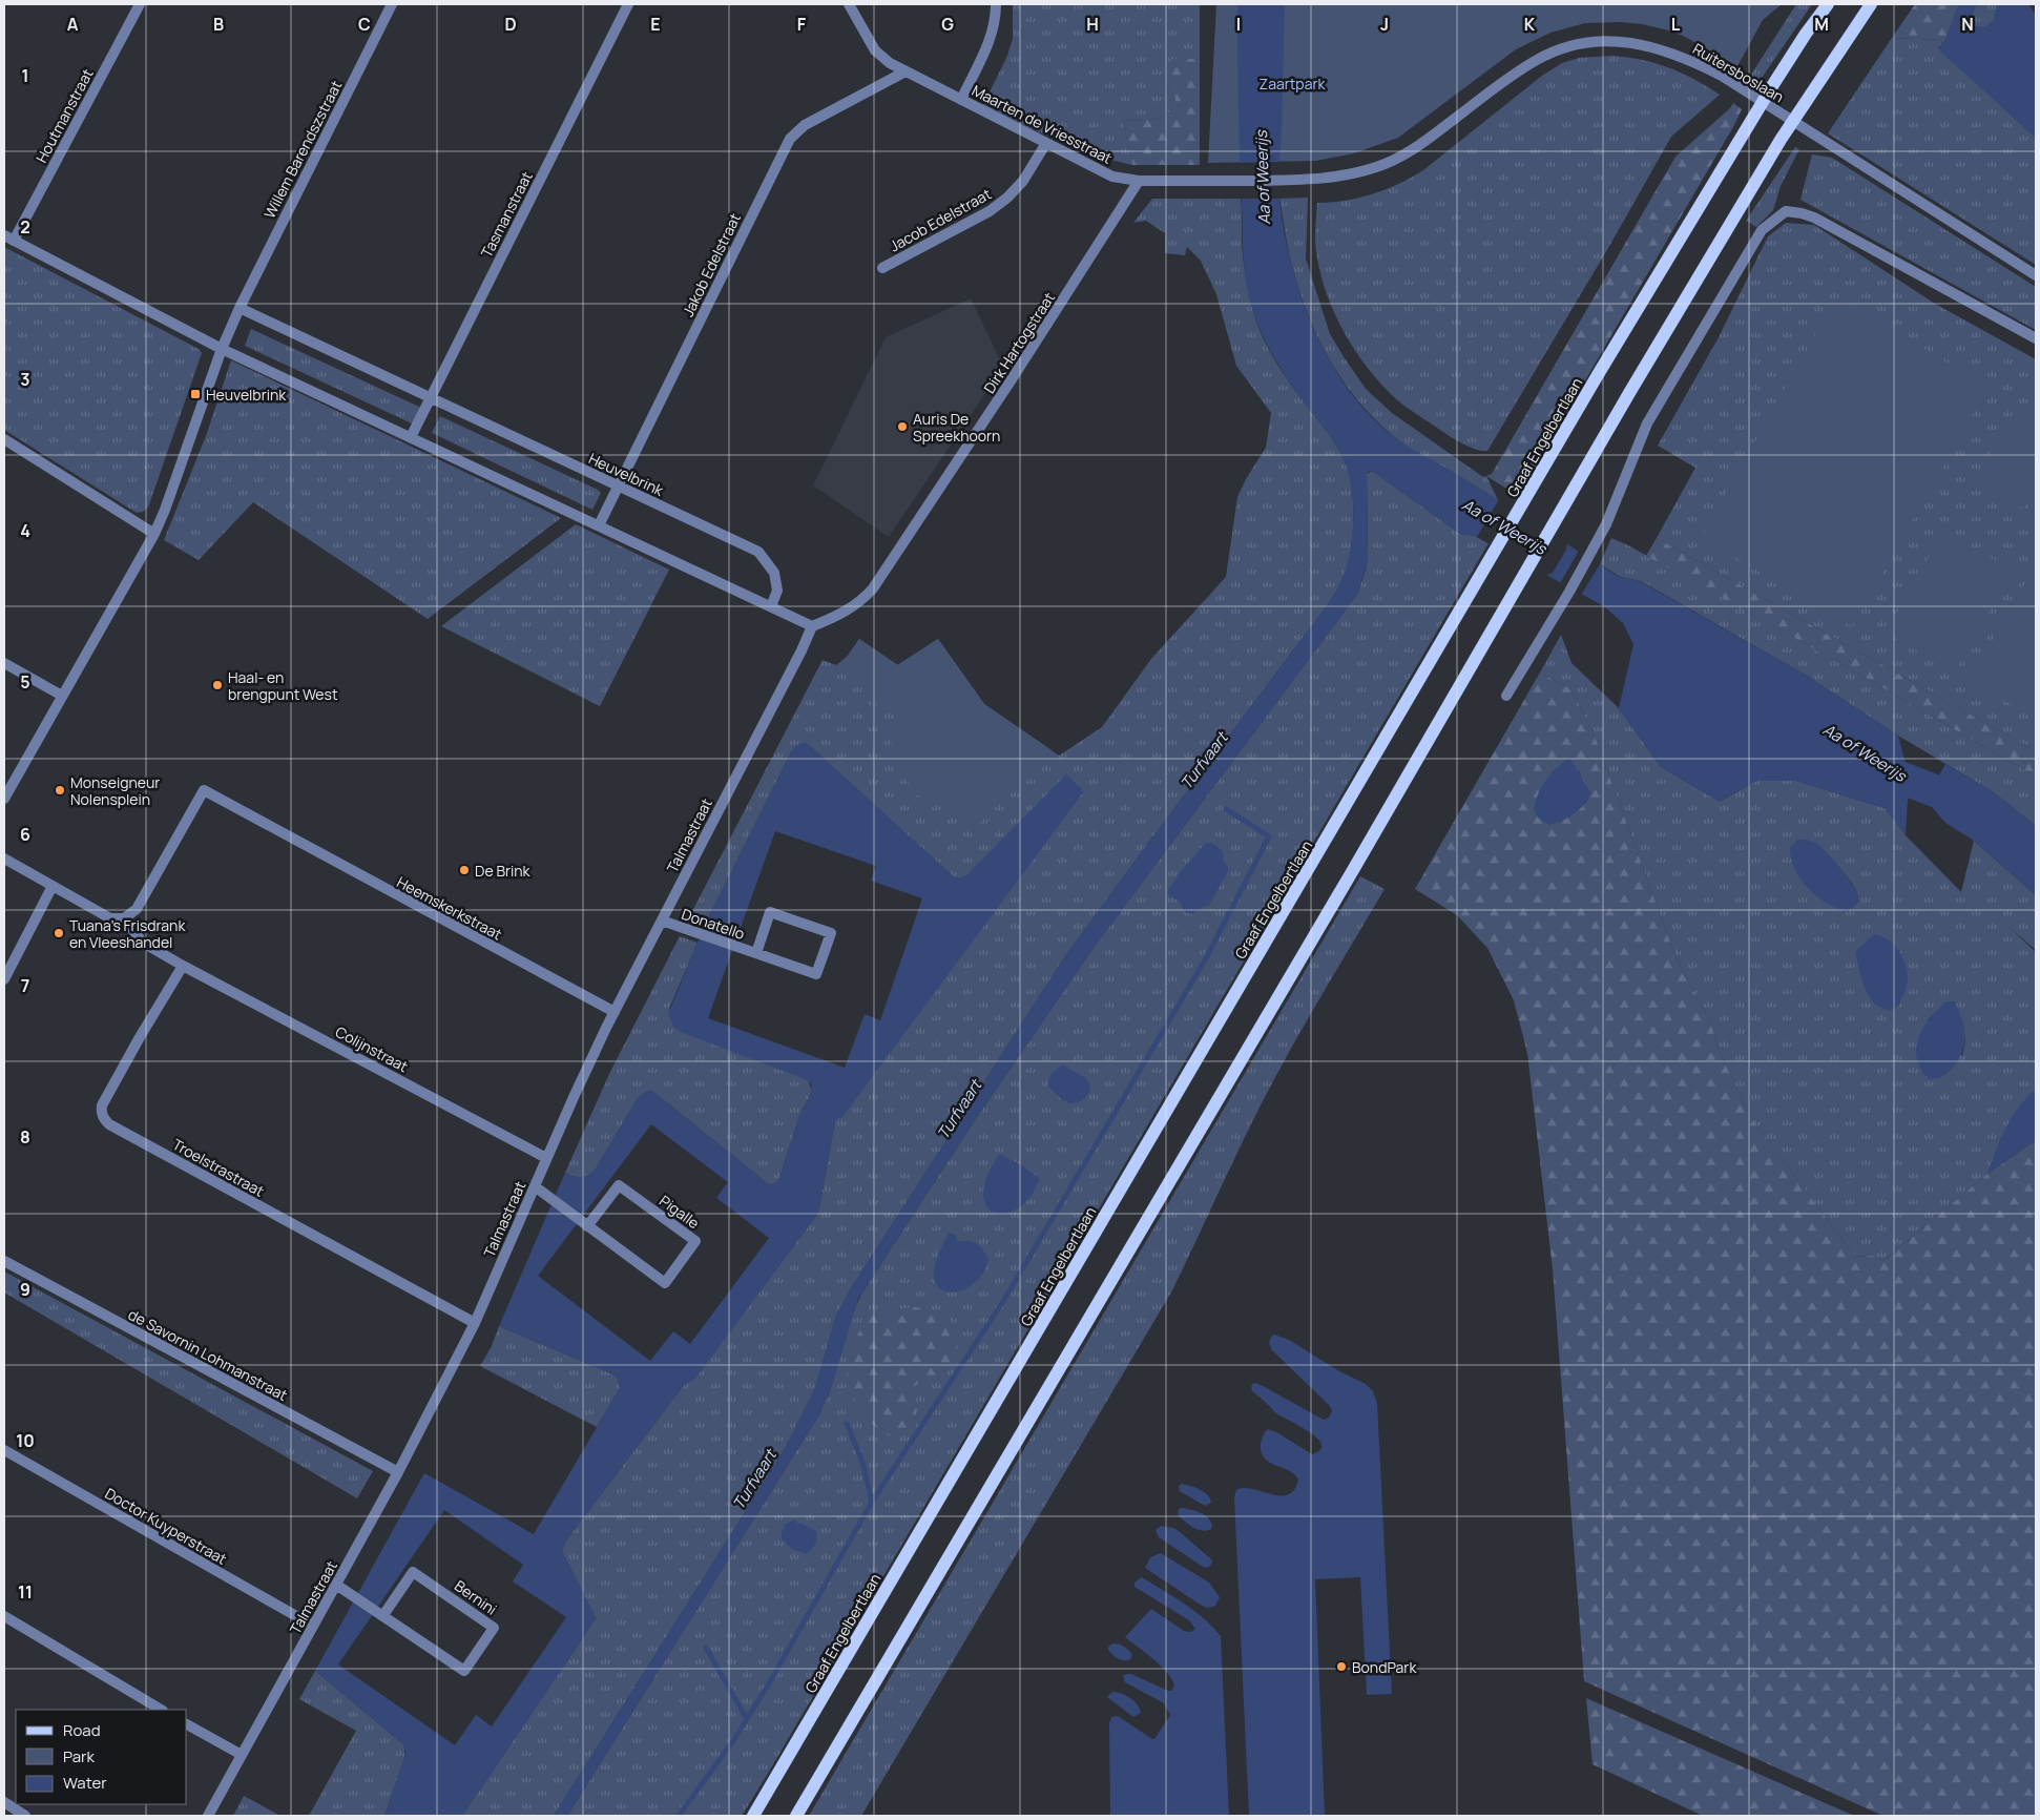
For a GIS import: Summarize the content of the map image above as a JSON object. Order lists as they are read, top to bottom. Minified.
{"streets":{"main road":["Graaf Engelbertlaan"],"street":["Ruitersboslaan","Houtmanstraat","Maarten de Vriesstraat","Willem Barendszstraat","Tasmanstraat","Jacob Edelstraat","Jakob Edelstraat","Dirk Hartogstraat","Heuvelbrink","Talmastraat","Heemskerkstraat","Donatello","Colijnstraat","Troelstrastraat","Pigalle","de Savornin Lohmanstraat","Doctor Kuyperstraat","Bernini"]},"crossings":[["Ruitersboslaan","Maarten de Vriesstraat"],["Maarten de Vriesstraat","Jacob Edelstraat"],["Maarten de Vriesstraat","Jakob Edelstraat"],["Maarten de Vriesstraat","Dirk Hartogstraat"],["Willem Barendszstraat","Heuvelbrink"],["Tasmanstraat","Heuvelbrink"],["Jakob Edelstraat","Heuvelbrink"],["Dirk Hartogstraat","Talmastraat"],["Talmastraat","Heemskerkstraat"],["Talmastraat","Donatello"],["Talmastraat","Colijnstraat"],["Talmastraat","Troelstrastraat"],["Talmastraat","Pigalle"],["Talmastraat","de Savornin Lohmanstraat"],["Talmastraat","Doctor Kuyperstraat"],["Talmastraat","Bernini"],["Colijnstraat","Troelstrastraat"]],"water":["Aa of Weerijs","Turfvaart"],"parks":["Zaartpark"],"places":{"transit":["Heuvelbrink"],"other":["Auris De Spreekhoorn","Haal- en brengpunt West","Monseigneur Nolensplein","De Brink","Tuana's Frisdrank en Vleeshandel","BondPark"]},"legend":["Road","Park","Water"],"grid":{"columns":["A","B","C","D","E","F","G","H","I","J","K","L","M","N"],"rows":["1","2","3","4","5","6","7","8","9","10","11"]}}
